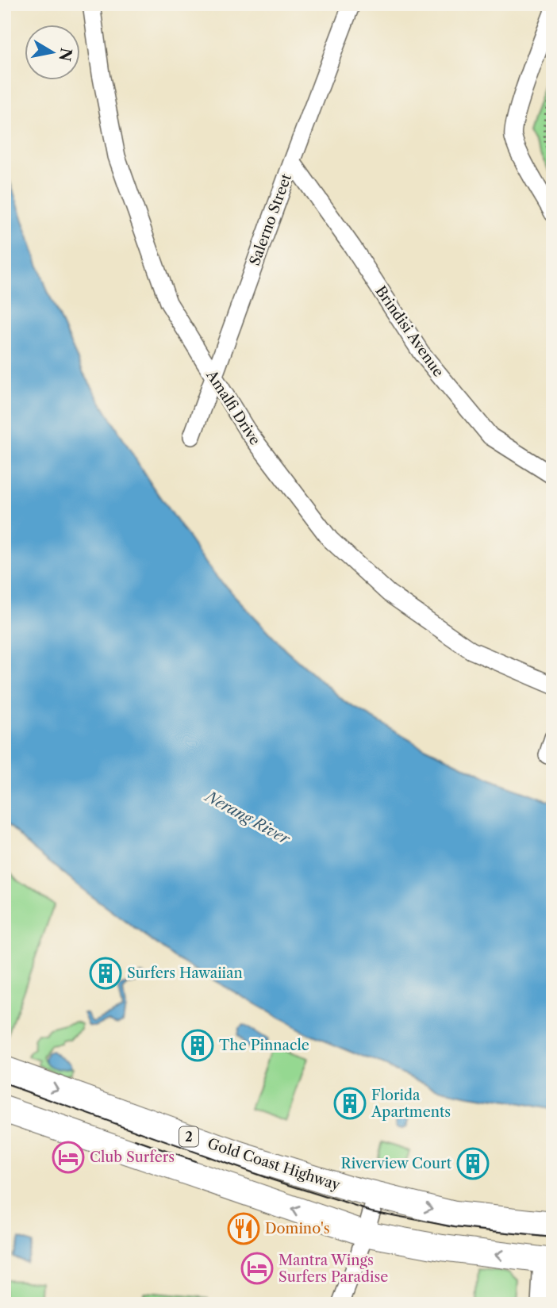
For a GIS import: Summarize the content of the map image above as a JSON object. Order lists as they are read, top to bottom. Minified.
{"streets":{"highway":["2","Gold Coast Highway"],"street":["Salerno Street","Brindisi Avenue","Amalfi Drive"]},"crossings":[["Salerno Street","Brindisi Avenue"],["Salerno Street","Amalfi Drive"]],"water":["Nerang River"],"places":{"building":["Surfers Hawaiian","The Pinnacle","Florida Apartments","Riverview Court"],"hotel":["Club Surfers","Mantra Wings Surfers Paradise"],"restaurant":["Domino's"]},"north":"right"}
